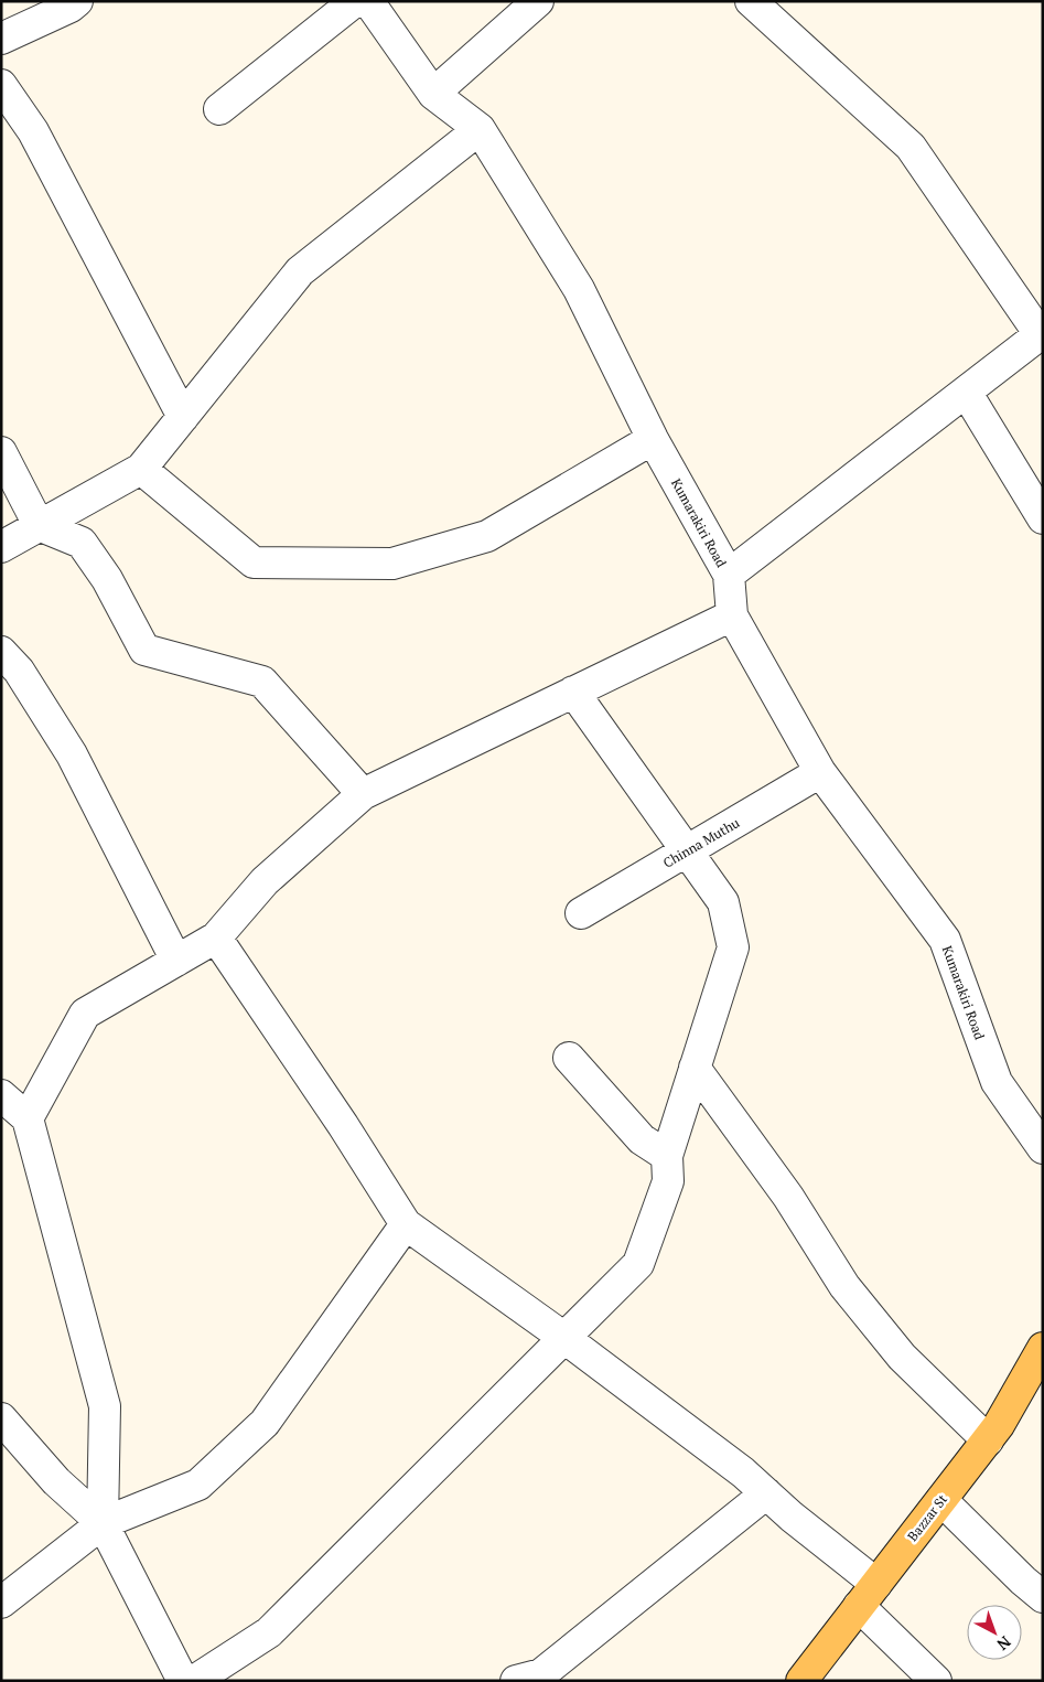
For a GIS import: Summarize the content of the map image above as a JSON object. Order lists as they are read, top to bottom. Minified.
{"streets":{"main road":["Bazzar St"],"street":["Kumarakiri Road","Chinna Muthu"]},"crossings":[["Kumarakiri Road","Chinna Muthu"]],"north":"bottom right"}
